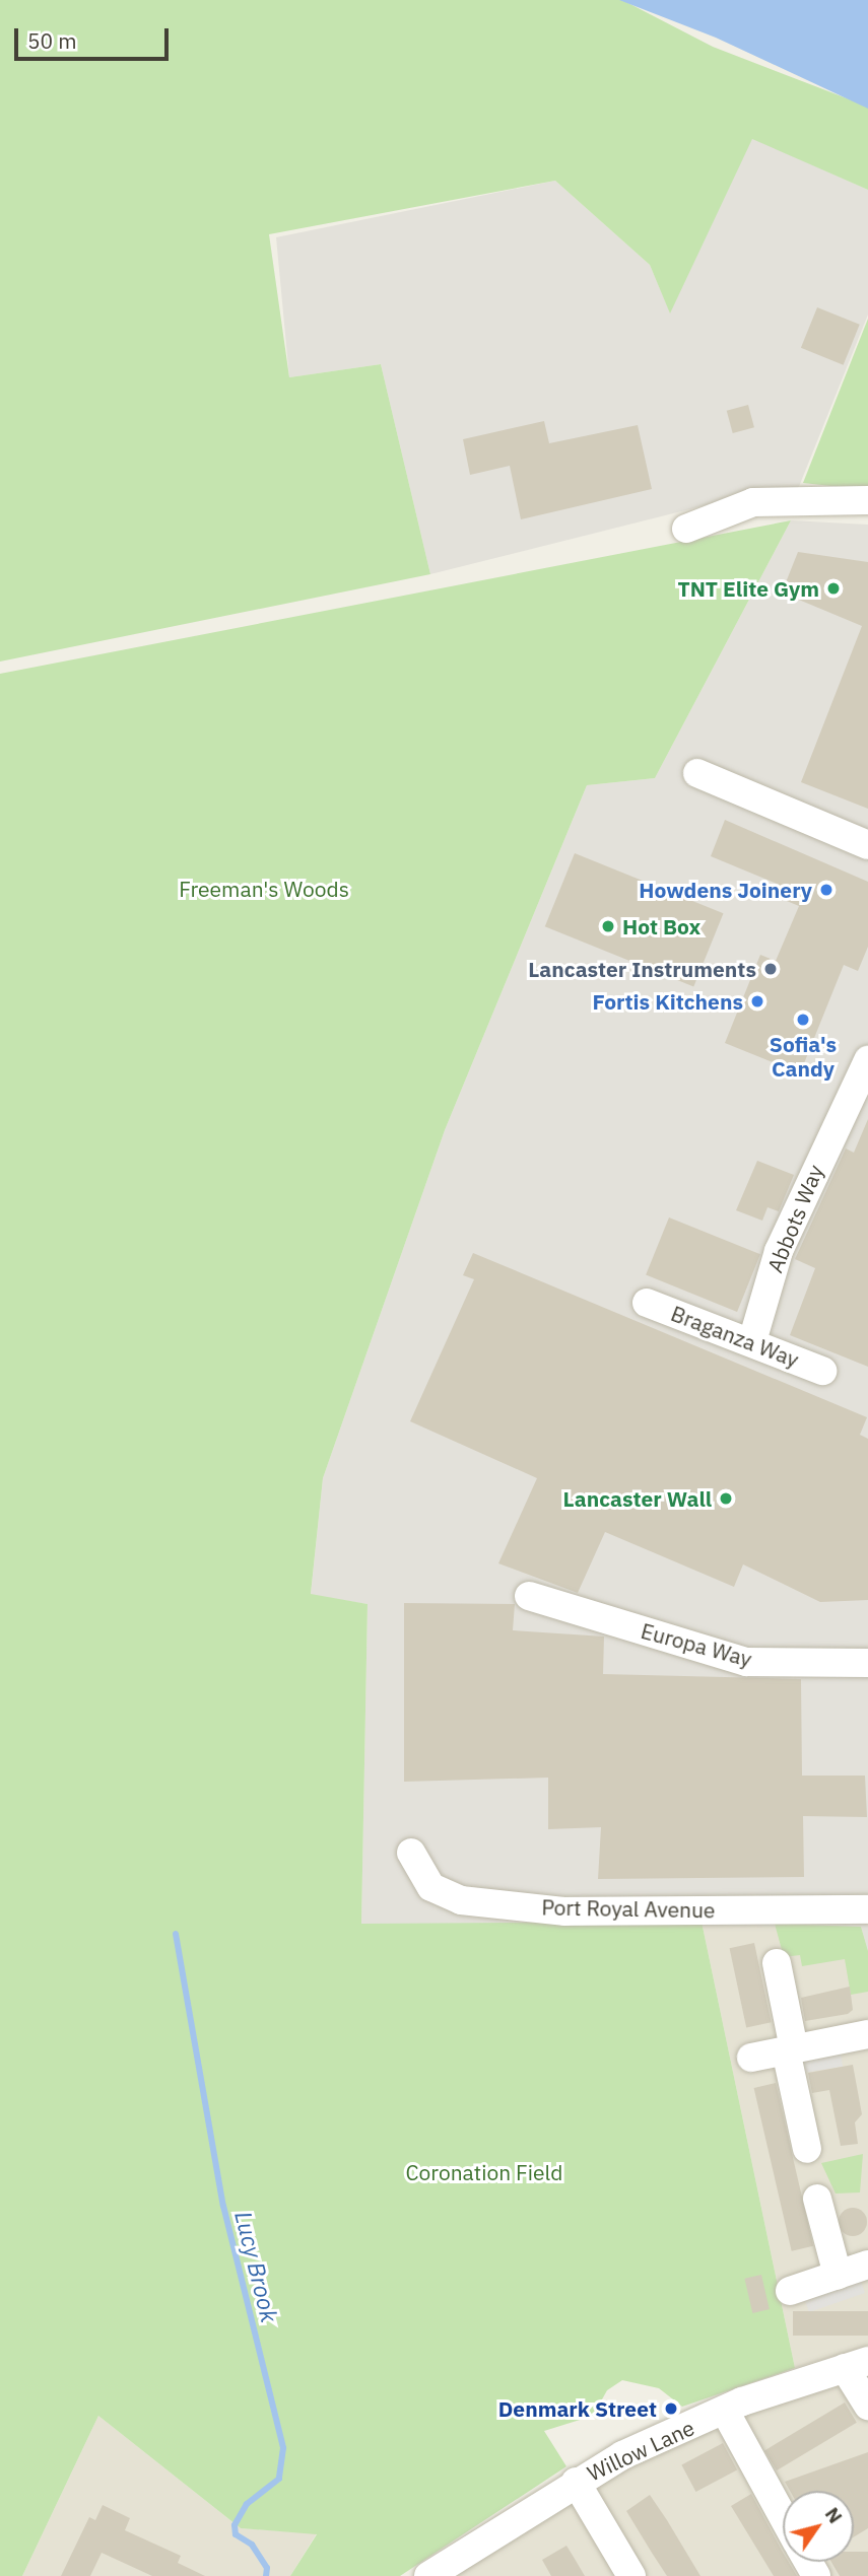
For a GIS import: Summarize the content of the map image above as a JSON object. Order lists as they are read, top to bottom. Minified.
{"streets":{"street":["Abbots Way","Braganza Way","Europa Way","Port Royal Avenue","Willow Lane"]},"crossings":[["Abbots Way","Braganza Way"]],"water":["Lucy Brook"],"parks":["Freeman's Woods","Coronation Field"],"places":["TNT Elite Gym","Howdens Joinery","Hot Box","Lancaster Instruments","Fortis Kitchens","Sofia's Candy","Lancaster Wall","Denmark Street"],"scale_bar":"50 m","north":"top right"}
